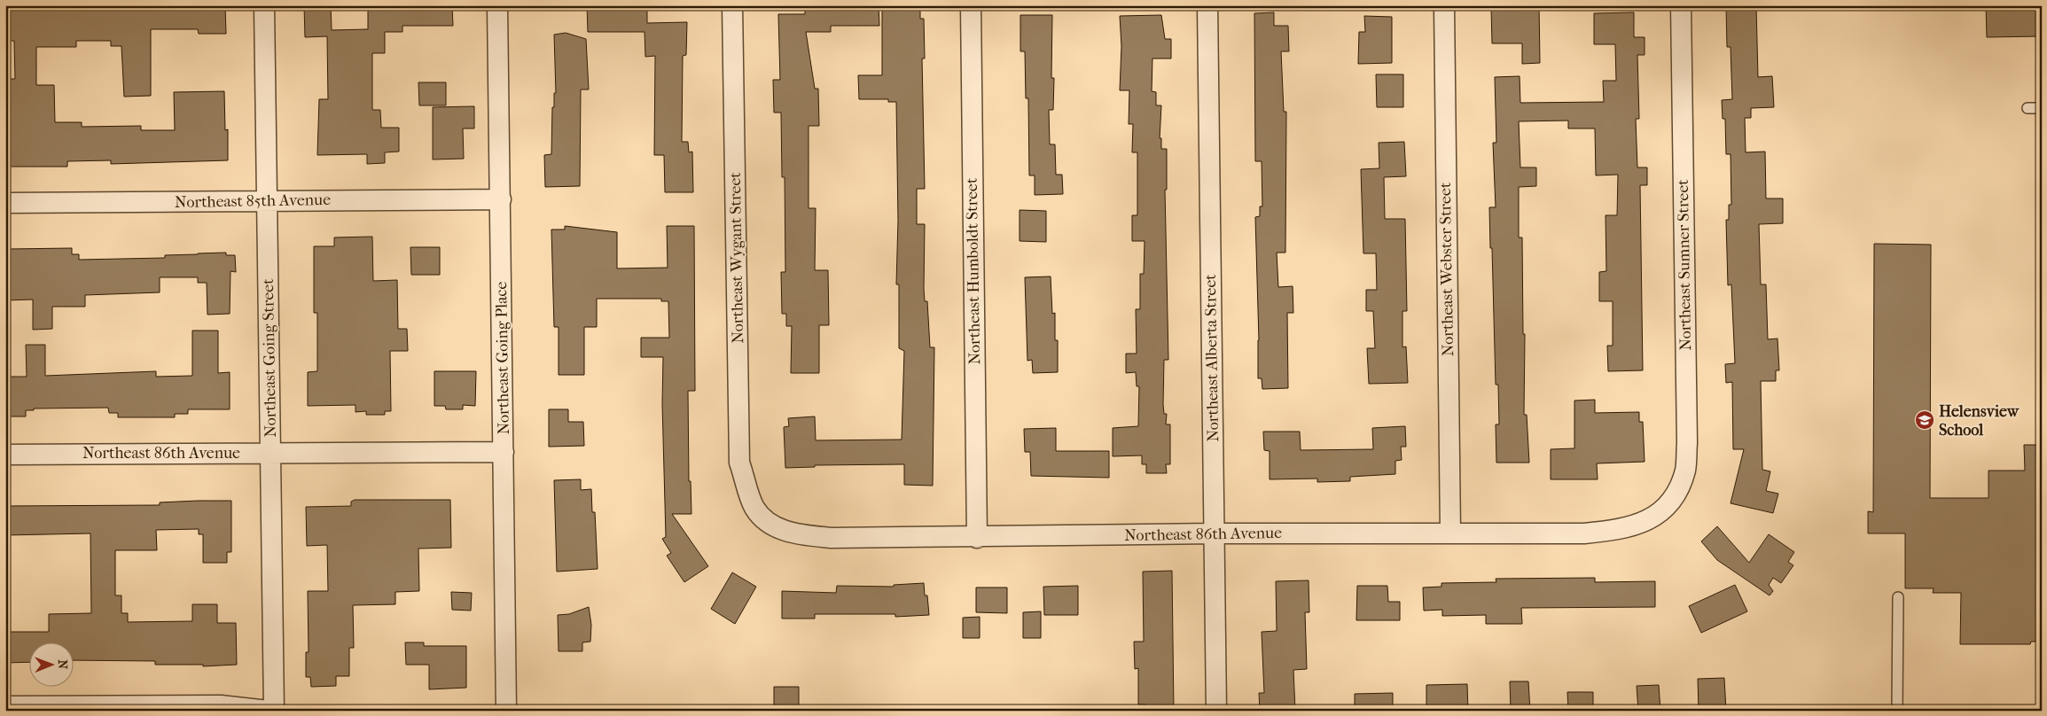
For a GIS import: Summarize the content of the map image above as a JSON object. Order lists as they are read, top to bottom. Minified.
{"streets":{"street":["Northeast 85th Avenue","Northeast Wygant Street","Northeast Sumner Street","Northeast Webster Street","Northeast Humboldt Street","Northeast Going Street","Northeast Going Place","Northeast Alberta Street","Northeast 86th Avenue"]},"crossings":[["Northeast 85th Avenue","Northeast Going Street"],["Northeast 85th Avenue","Northeast Going Place"],["Northeast Wygant Street","Northeast 86th Avenue"],["Northeast Sumner Street","Northeast 86th Avenue"],["Northeast Webster Street","Northeast 86th Avenue"],["Northeast Humboldt Street","Northeast 86th Avenue"],["Northeast Going Street","Northeast 86th Avenue"],["Northeast Going Place","Northeast 86th Avenue"],["Northeast Alberta Street","Northeast 86th Avenue"]],"places":{"school or university":["Helensview School"]},"north":"right"}
